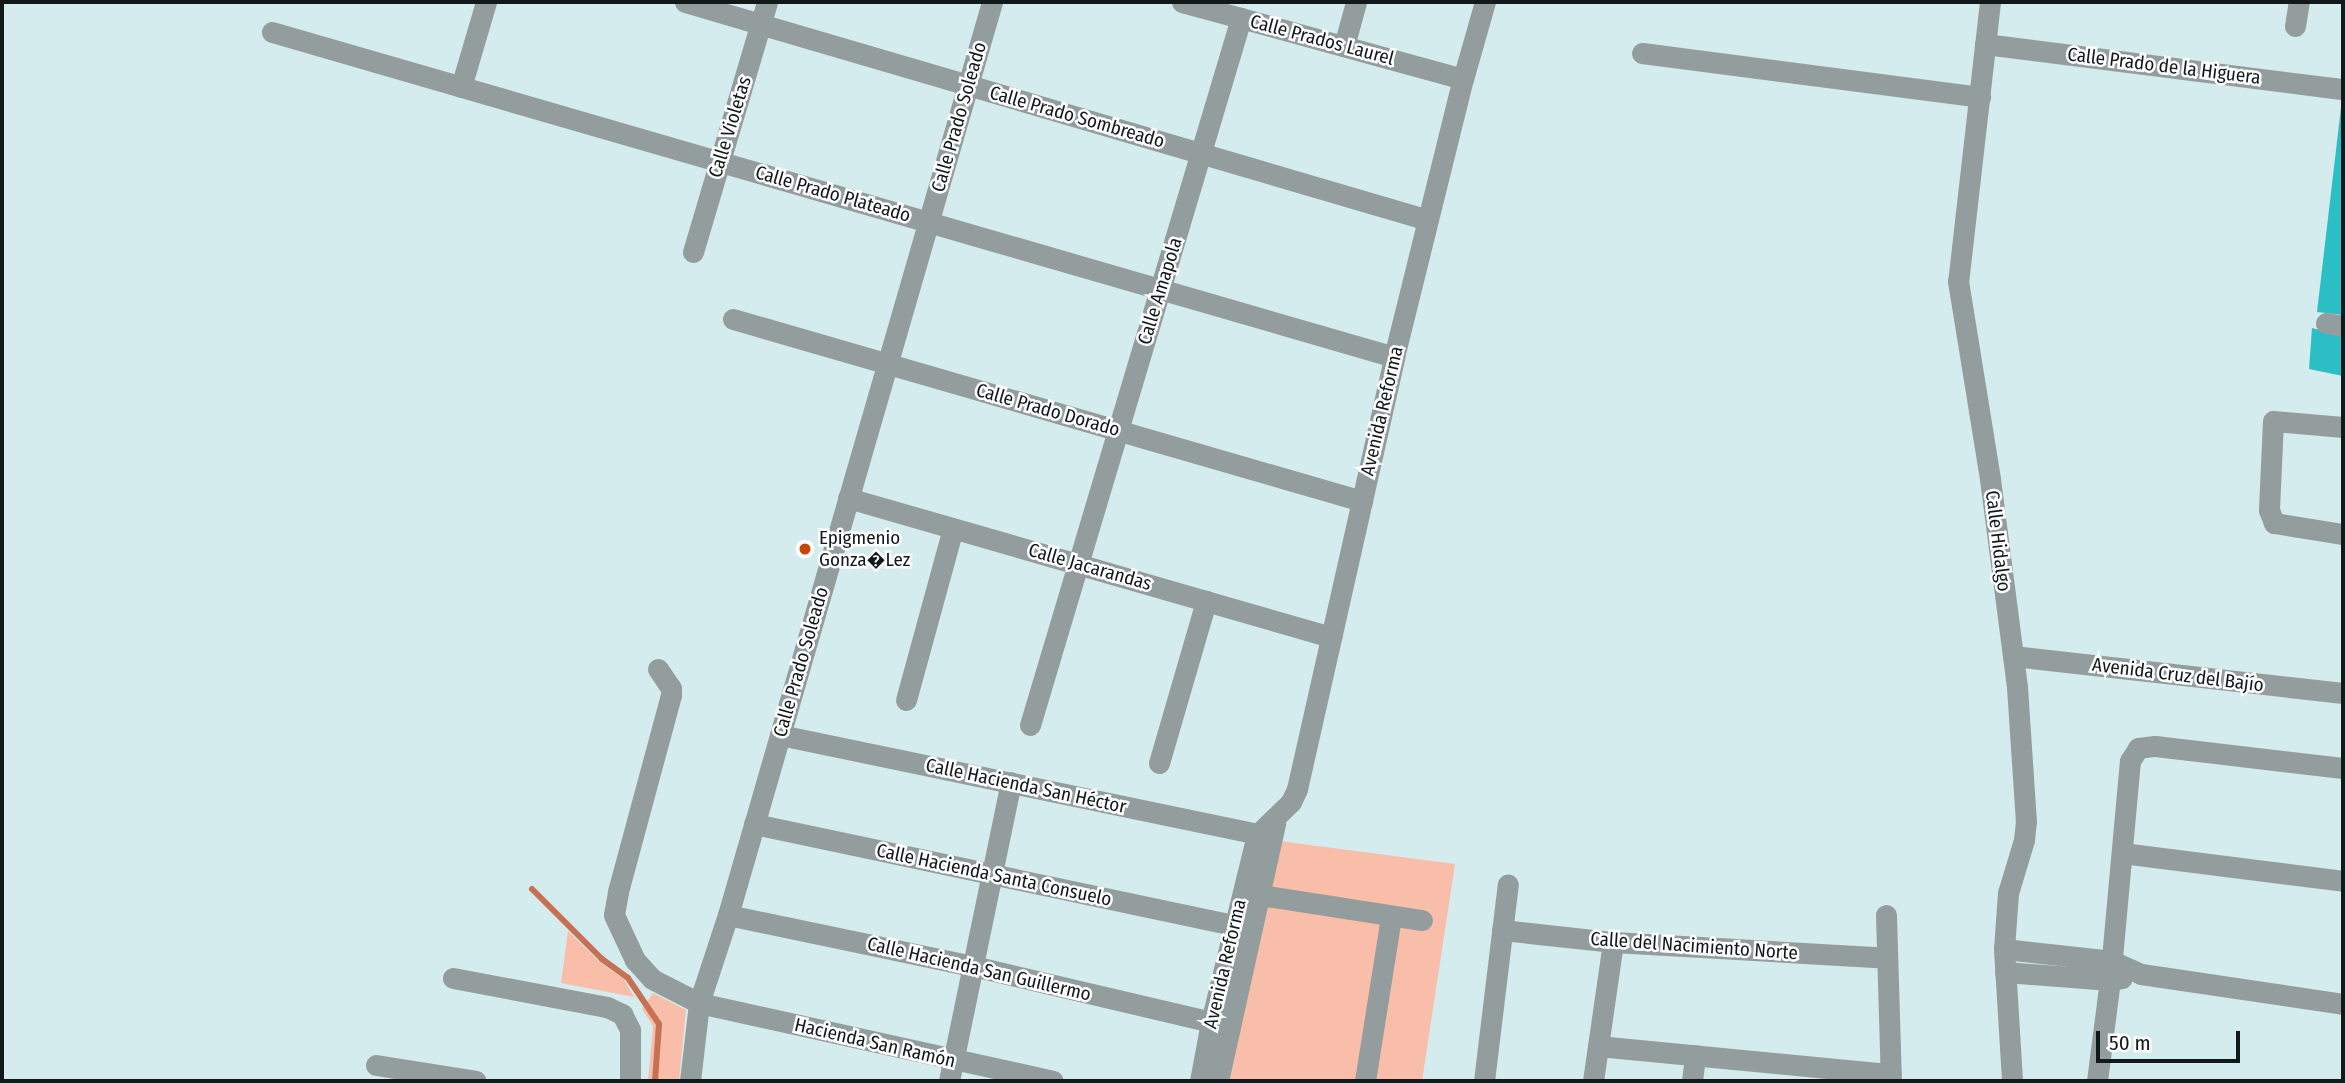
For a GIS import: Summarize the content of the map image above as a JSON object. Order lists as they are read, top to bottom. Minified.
{"streets":{"street":["Calle Prados Laurel","Calle Prado de la Higuera","Calle Prado Soleado","Calle Prado Sombreado","Calle Violetas","Calle Prado Plateado","Calle Amapola","Calle Prado Dorado","Avenida Reforma","Calle Hidalgo","Calle Jacarandas","Avenida Cruz del Bajío","Calle Hacienda San Héctor","Calle Hacienda Santa Consuelo","Calle del Nacimiento Norte","Calle Hacienda San Guillermo","Hacienda San Ramón"]},"crossings":[["Calle Prados Laurel","Calle Amapola"],["Calle Prados Laurel","Avenida Reforma"],["Calle Prado de la Higuera","Calle Hidalgo"],["Calle Prado Soleado","Calle Prado Sombreado"],["Calle Prado Soleado","Calle Prado Plateado"],["Calle Prado Soleado","Calle Prado Dorado"],["Calle Prado Soleado","Calle Jacarandas"],["Calle Prado Soleado","Calle Hacienda San Héctor"],["Calle Prado Soleado","Calle Hacienda Santa Consuelo"],["Calle Prado Soleado","Calle Hacienda San Guillermo"],["Calle Prado Soleado","Hacienda San Ramón"],["Calle Prado Sombreado","Calle Violetas"],["Calle Prado Sombreado","Calle Amapola"],["Calle Prado Sombreado","Avenida Reforma"],["Calle Violetas","Calle Prado Plateado"],["Calle Prado Plateado","Calle Amapola"],["Calle Prado Plateado","Avenida Reforma"],["Calle Amapola","Calle Prado Dorado"],["Calle Amapola","Calle Jacarandas"],["Calle Prado Dorado","Avenida Reforma"],["Avenida Reforma","Calle Jacarandas"],["Avenida Reforma","Calle Hacienda San Héctor"],["Avenida Reforma","Calle Hacienda Santa Consuelo"],["Avenida Reforma","Calle Hacienda San Guillermo"],["Calle Hidalgo","Avenida Cruz del Bajío"]],"places":["Epigmenio Gonza�Lez"],"scale_bar":"50 m"}
